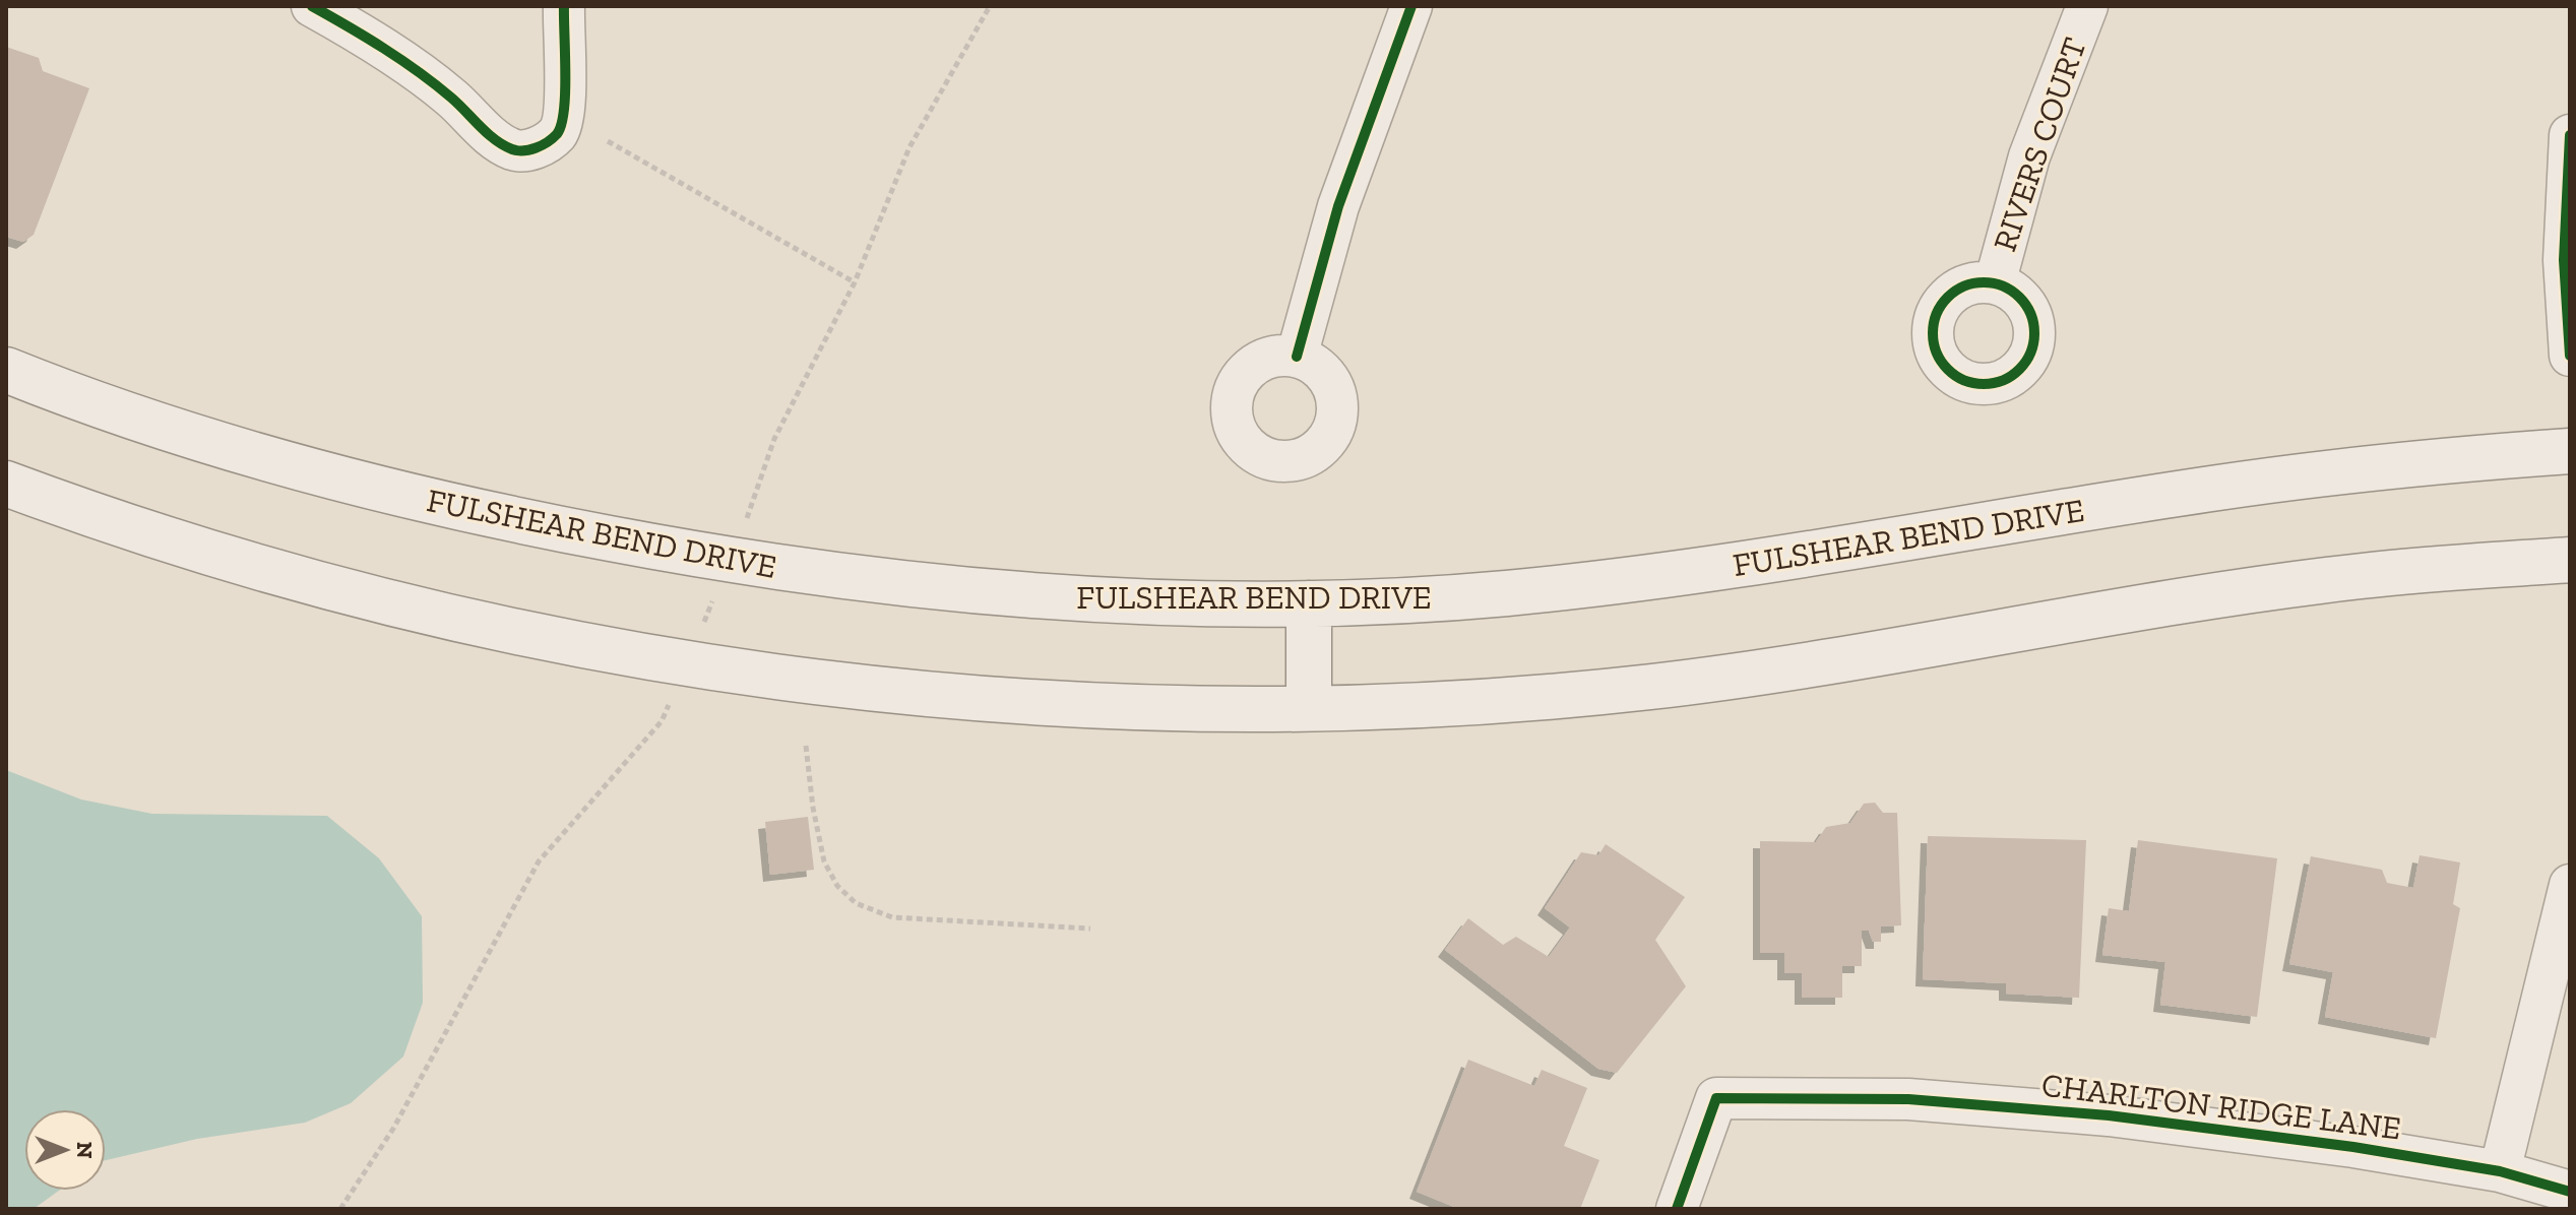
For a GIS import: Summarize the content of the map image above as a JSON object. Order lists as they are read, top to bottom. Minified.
{"streets":{"main road":["FULSHEAR BEND DRIVE"],"street":["RIVERS COURT","CHARLTON RIDGE LANE"]},"north":"right"}
